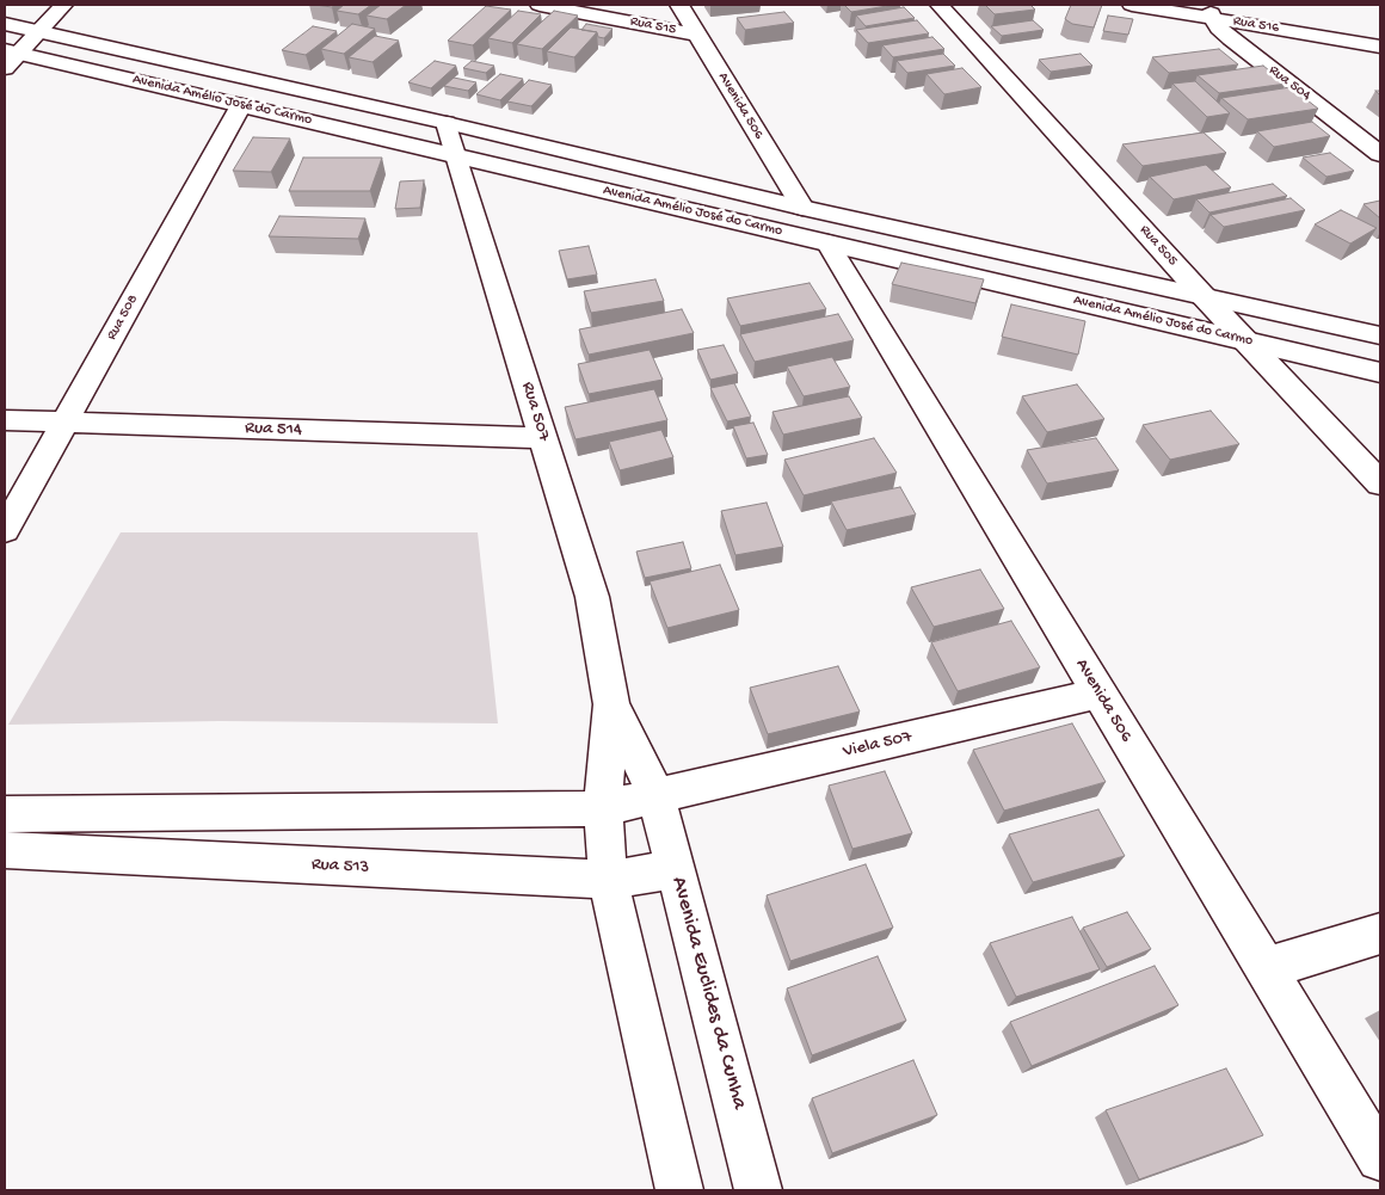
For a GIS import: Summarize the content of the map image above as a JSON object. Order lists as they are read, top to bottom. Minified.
{"streets":{"street":["Rua 516","Rua 515","Rua 504","Avenida Amélio José do Carmo","Avenida 506","Rua 505","Rua 508","Rua 507","Rua 514","Viela 507","Rua 513","Avenida Euclides da Cunha"]},"crossings":[["Rua 516","Rua 504"],["Rua 515","Avenida 506"],["Avenida Amélio José do Carmo","Avenida 506"],["Avenida Amélio José do Carmo","Rua 505"],["Avenida Amélio José do Carmo","Rua 508"],["Avenida Amélio José do Carmo","Rua 507"],["Avenida 506","Viela 507"],["Rua 508","Rua 514"],["Rua 507","Rua 514"],["Rua 507","Viela 507"],["Rua 507","Avenida Euclides da Cunha"],["Viela 507","Avenida Euclides da Cunha"],["Rua 513","Avenida Euclides da Cunha"]]}
